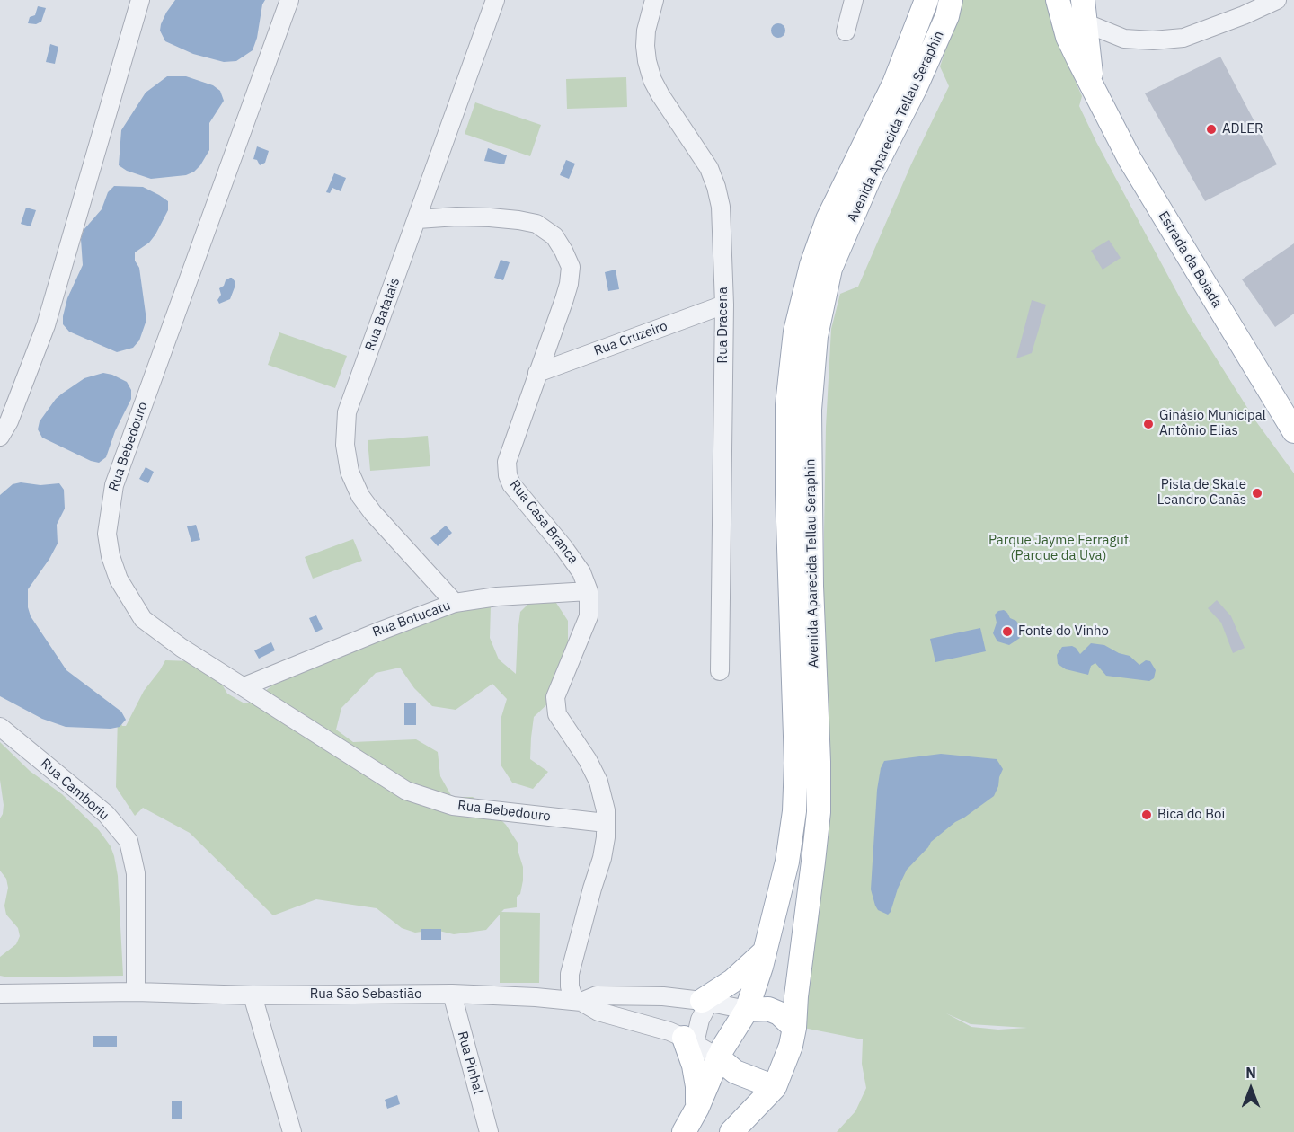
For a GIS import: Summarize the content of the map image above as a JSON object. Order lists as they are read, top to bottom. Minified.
{"streets":{"main road":["Avenida Aparecida Tellau Seraphin","Estrada da Boiada"],"street":["Rua Batatais","Rua Dracena","Rua Cruzeiro","Rua Bebedouro","Rua Casa Branca","Rua Botucatu","Rua Camboriu","Rua São Sebastião","Rua Pinhal"]},"crossings":[["Avenida Aparecida Tellau Seraphin","Rua São Sebastião"],["Rua Batatais","Rua Casa Branca"],["Rua Batatais","Rua Botucatu"],["Rua Dracena","Rua Cruzeiro"],["Rua Cruzeiro","Rua Casa Branca"],["Rua Bebedouro","Rua Casa Branca"],["Rua Bebedouro","Rua Botucatu"],["Rua Casa Branca","Rua Botucatu"],["Rua Casa Branca","Rua São Sebastião"],["Rua Camboriu","Rua São Sebastião"],["Rua São Sebastião","Rua Pinhal"]],"parks":["Parque Jayme Ferragut (Parque da Uva)"],"places":["ADLER","Ginásio Municipal Antônio Elias","Pista de Skate Leandro Canãs","Fonte do Vinho","Bica do Boi"],"north":"top"}
